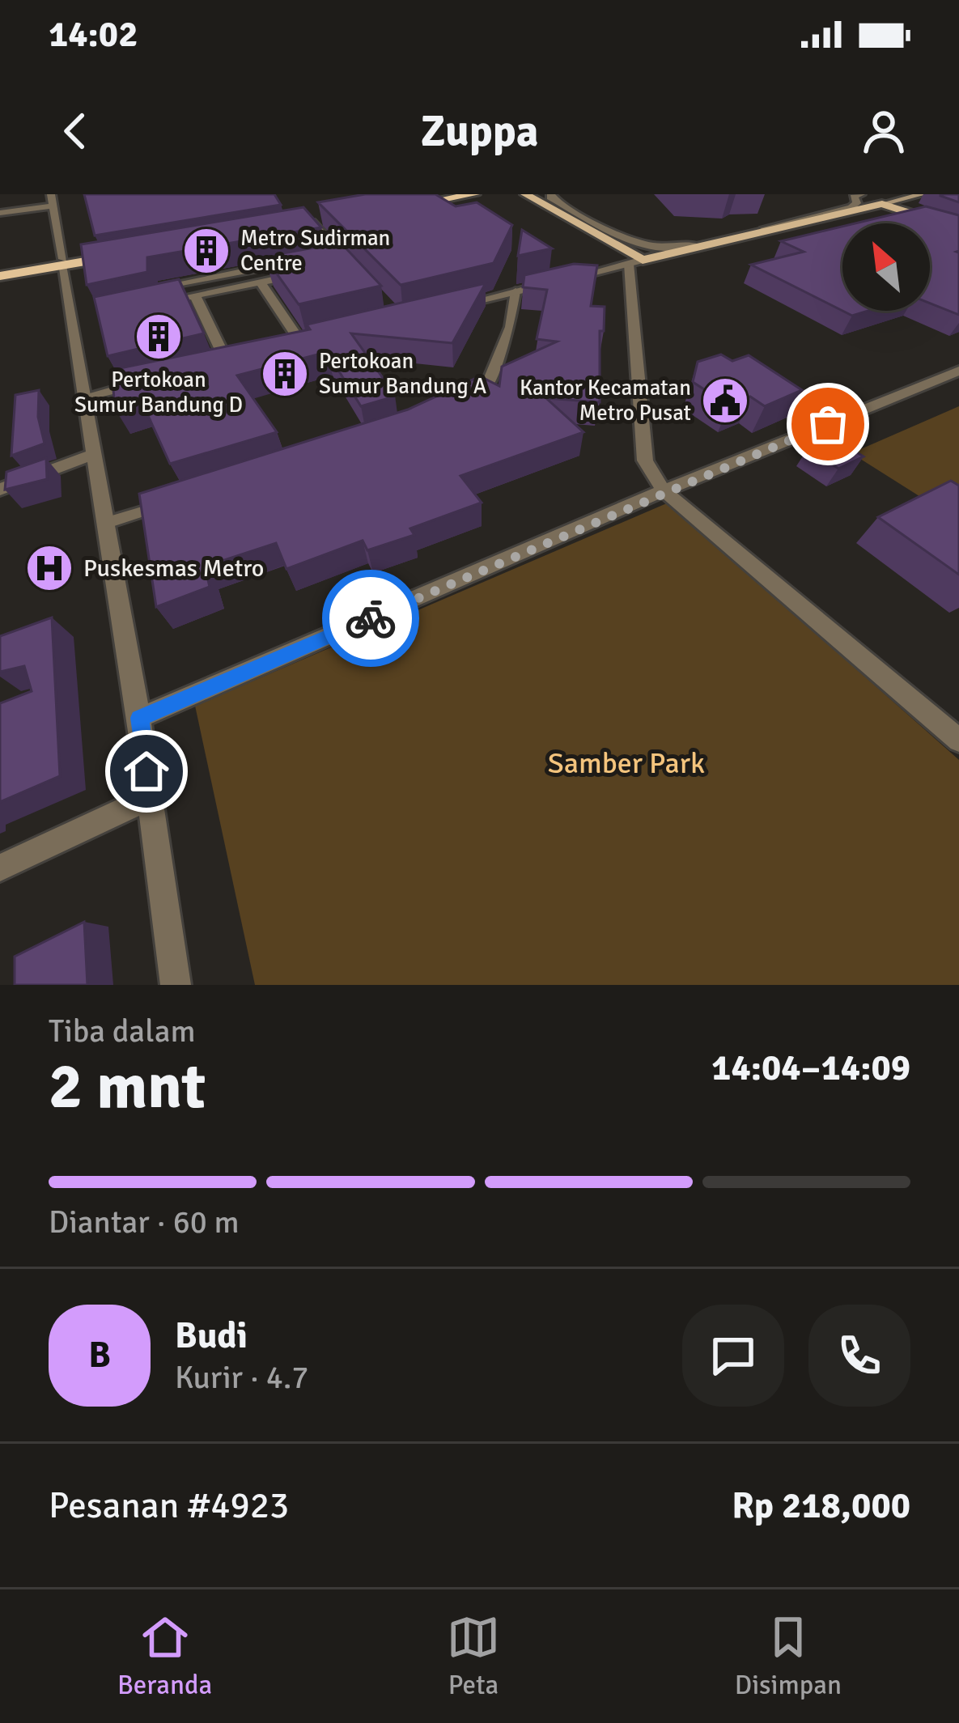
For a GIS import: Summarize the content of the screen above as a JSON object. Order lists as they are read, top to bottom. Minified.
{"parks":["Samber Park"],"places":{"building":["Metro Sudirman Centre","Pertokoan Sumur Bandung D","Pertokoan Sumur Bandung A"],"public building":["Kantor Kecamatan Metro Pusat"],"hospital":["Puskesmas Metro"]},"north":"top left","page":{"status":"14:02","header":"Zuppa","heading":["2 mnt","Tiba dalam","14:04–14:09"],"panel":["Budi","Kurir · 4.7","Pesanan #4923","Rp 218,000"],"bar":"Diantar · 60 m","round":"B","tabs":["Beranda","Peta","Disimpan"]}}
